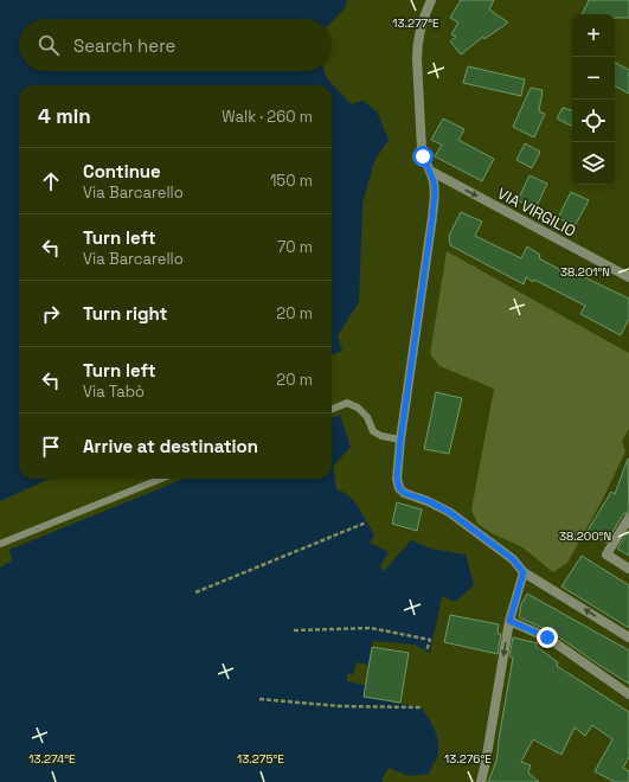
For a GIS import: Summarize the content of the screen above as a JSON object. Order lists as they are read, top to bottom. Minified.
{"streets":{"street":["VIA VIRGILIO"]},"one_way":["VIA VIRGILIO"],"page":{"map_buttons":["+","−"],"search":"Search here","heading":["4 min","Walk · 260 m"],"list":[["Continue","Via Barcarello","150 m"],["Turn left","Via Barcarello","70 m"],["Turn right","20 m"],["Turn left","Via Tabò","20 m"],"Arrive at destination"]},"coordinates":["13.277°E","38.201°N","38.200°N","13.274°E","13.275°E","13.276°E"]}
